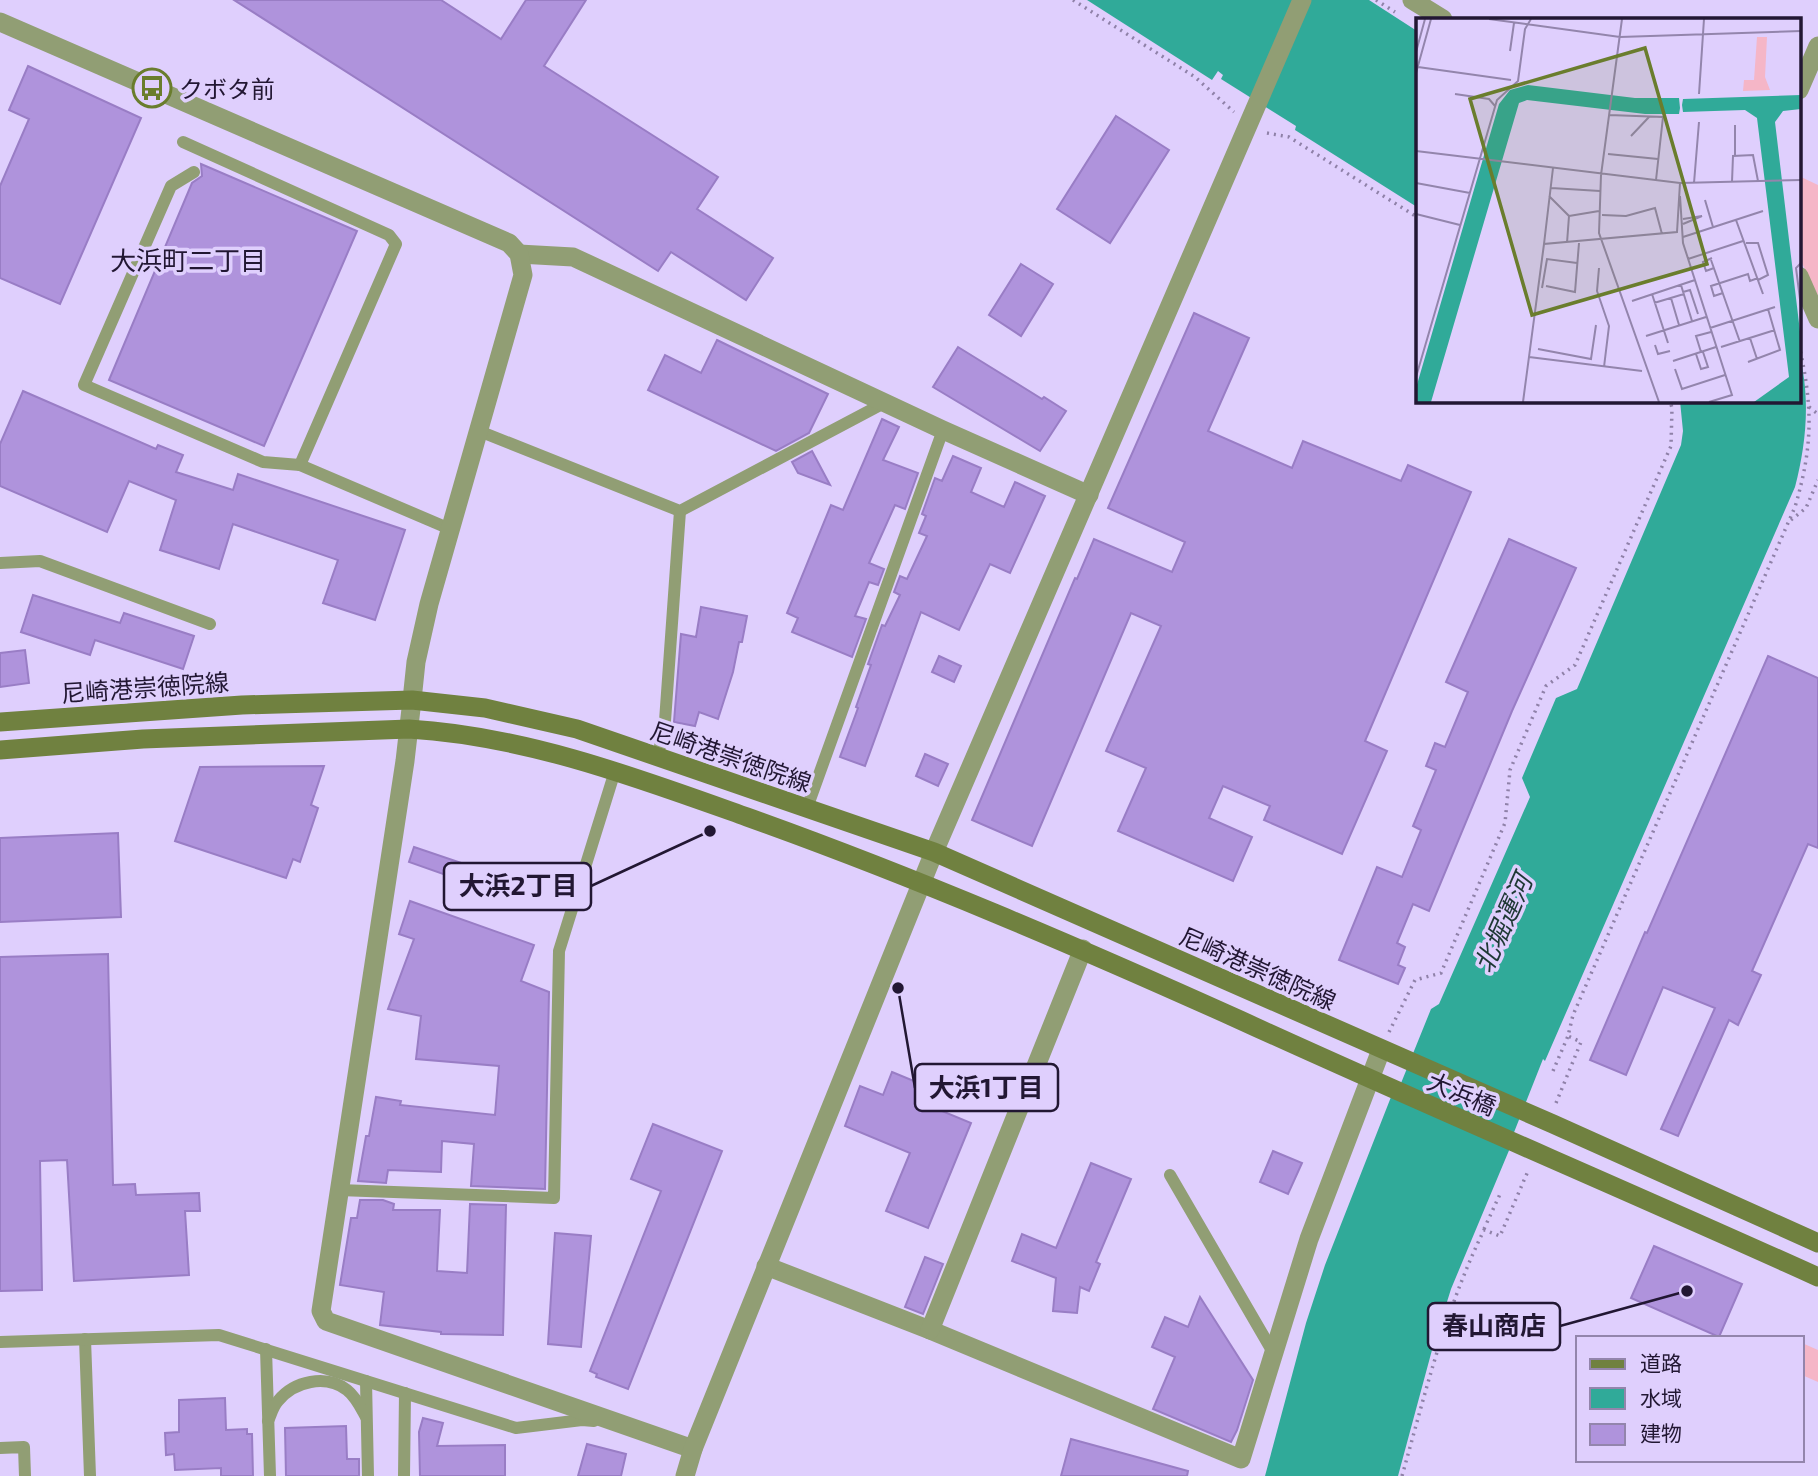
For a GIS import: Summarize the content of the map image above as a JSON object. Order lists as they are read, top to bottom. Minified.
{"streets":{"main road":["尼崎港崇徳院線","大浜橋"]},"crossings":[["尼崎港崇徳院線","大浜橋"]],"districts":["大浜町二丁目"],"water":["北堀運河"],"places":{"bus stop":["クボタ前"],"other":["大浜2丁目","大浜1丁目","春山商店"]},"legend":["道路","水域","建物"]}
